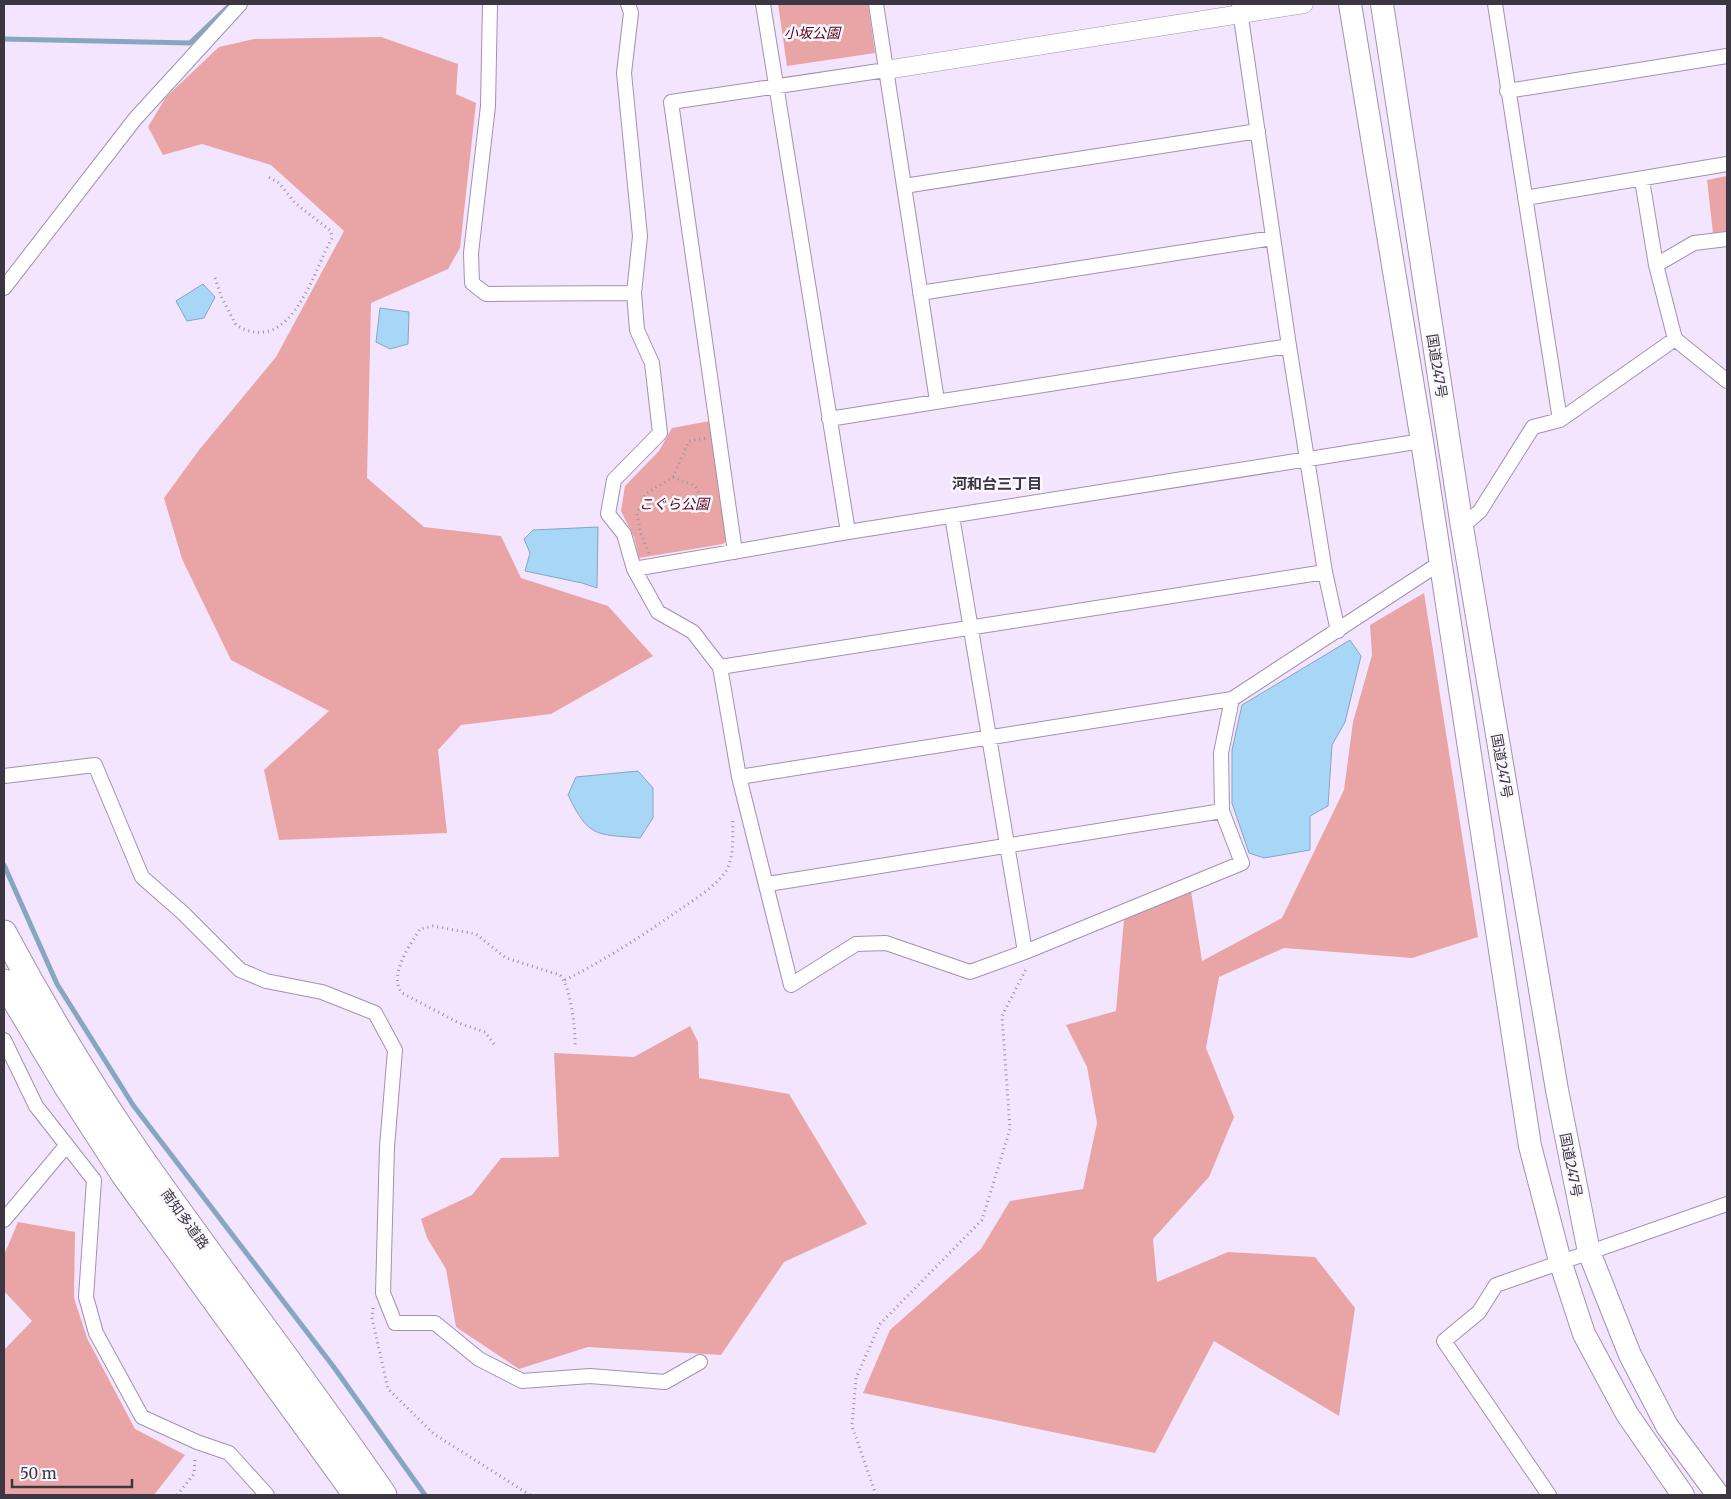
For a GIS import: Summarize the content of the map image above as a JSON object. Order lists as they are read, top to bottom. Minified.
{"streets":{"highway":["国道247号","南知多道路"]},"districts":["河和台三丁目"],"parks":["小坂公園","こぐら公園"],"scale_bar":"50 m"}
